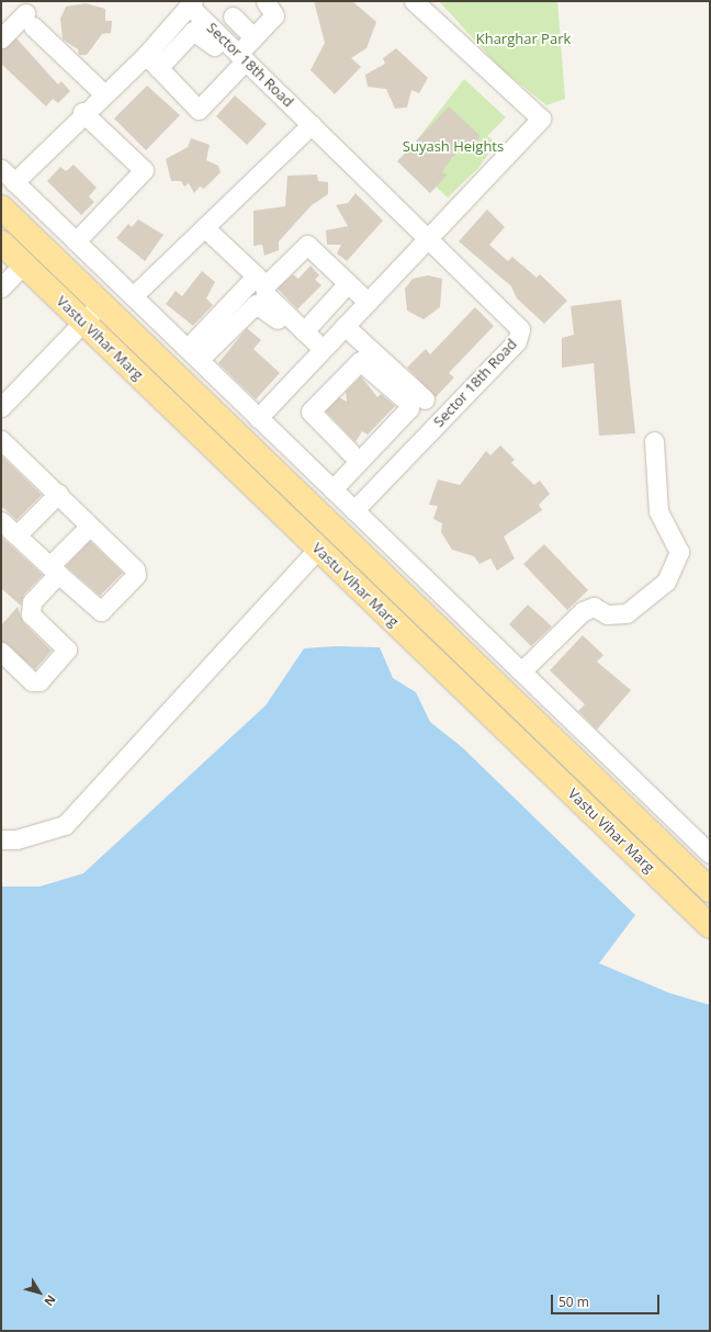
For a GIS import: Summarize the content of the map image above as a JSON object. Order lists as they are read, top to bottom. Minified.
{"streets":{"main road":["Vastu Vihar Marg"],"street":["Sector 18th Road"]},"parks":["Kharghar Park","Suyash Heights"],"scale_bar":"50 m","north":"bottom right"}
